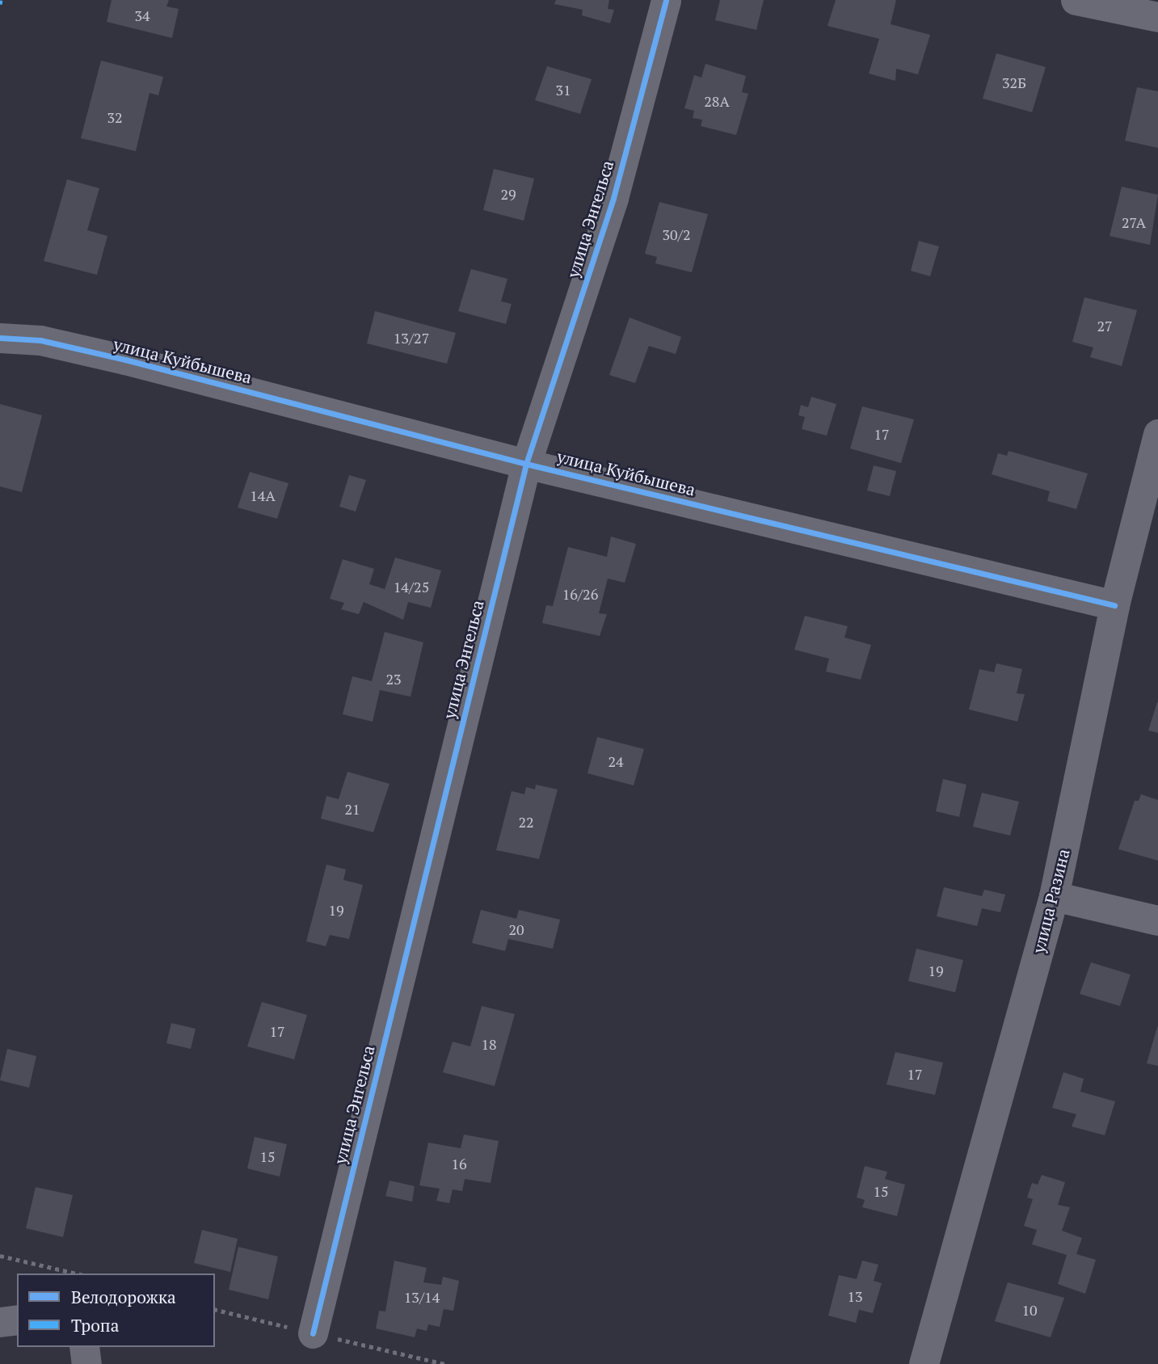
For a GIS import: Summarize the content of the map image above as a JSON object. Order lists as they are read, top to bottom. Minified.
{"streets":{"street":["улица Энгельса","улица Куйбышева","улица Разина"]},"crossings":[["улица Энгельса","улица Куйбышева"],["улица Куйбышева","улица Разина"]],"house_numbers":["34","32Б","31","28А","32","29","27А","30/2","27","13/27","17","14А","14/25","16/26","23","24","21","22","19","20","19","17","18","17","15","16","15","13","13/14","10"],"legend":["Велодорожка","Тропа"]}
